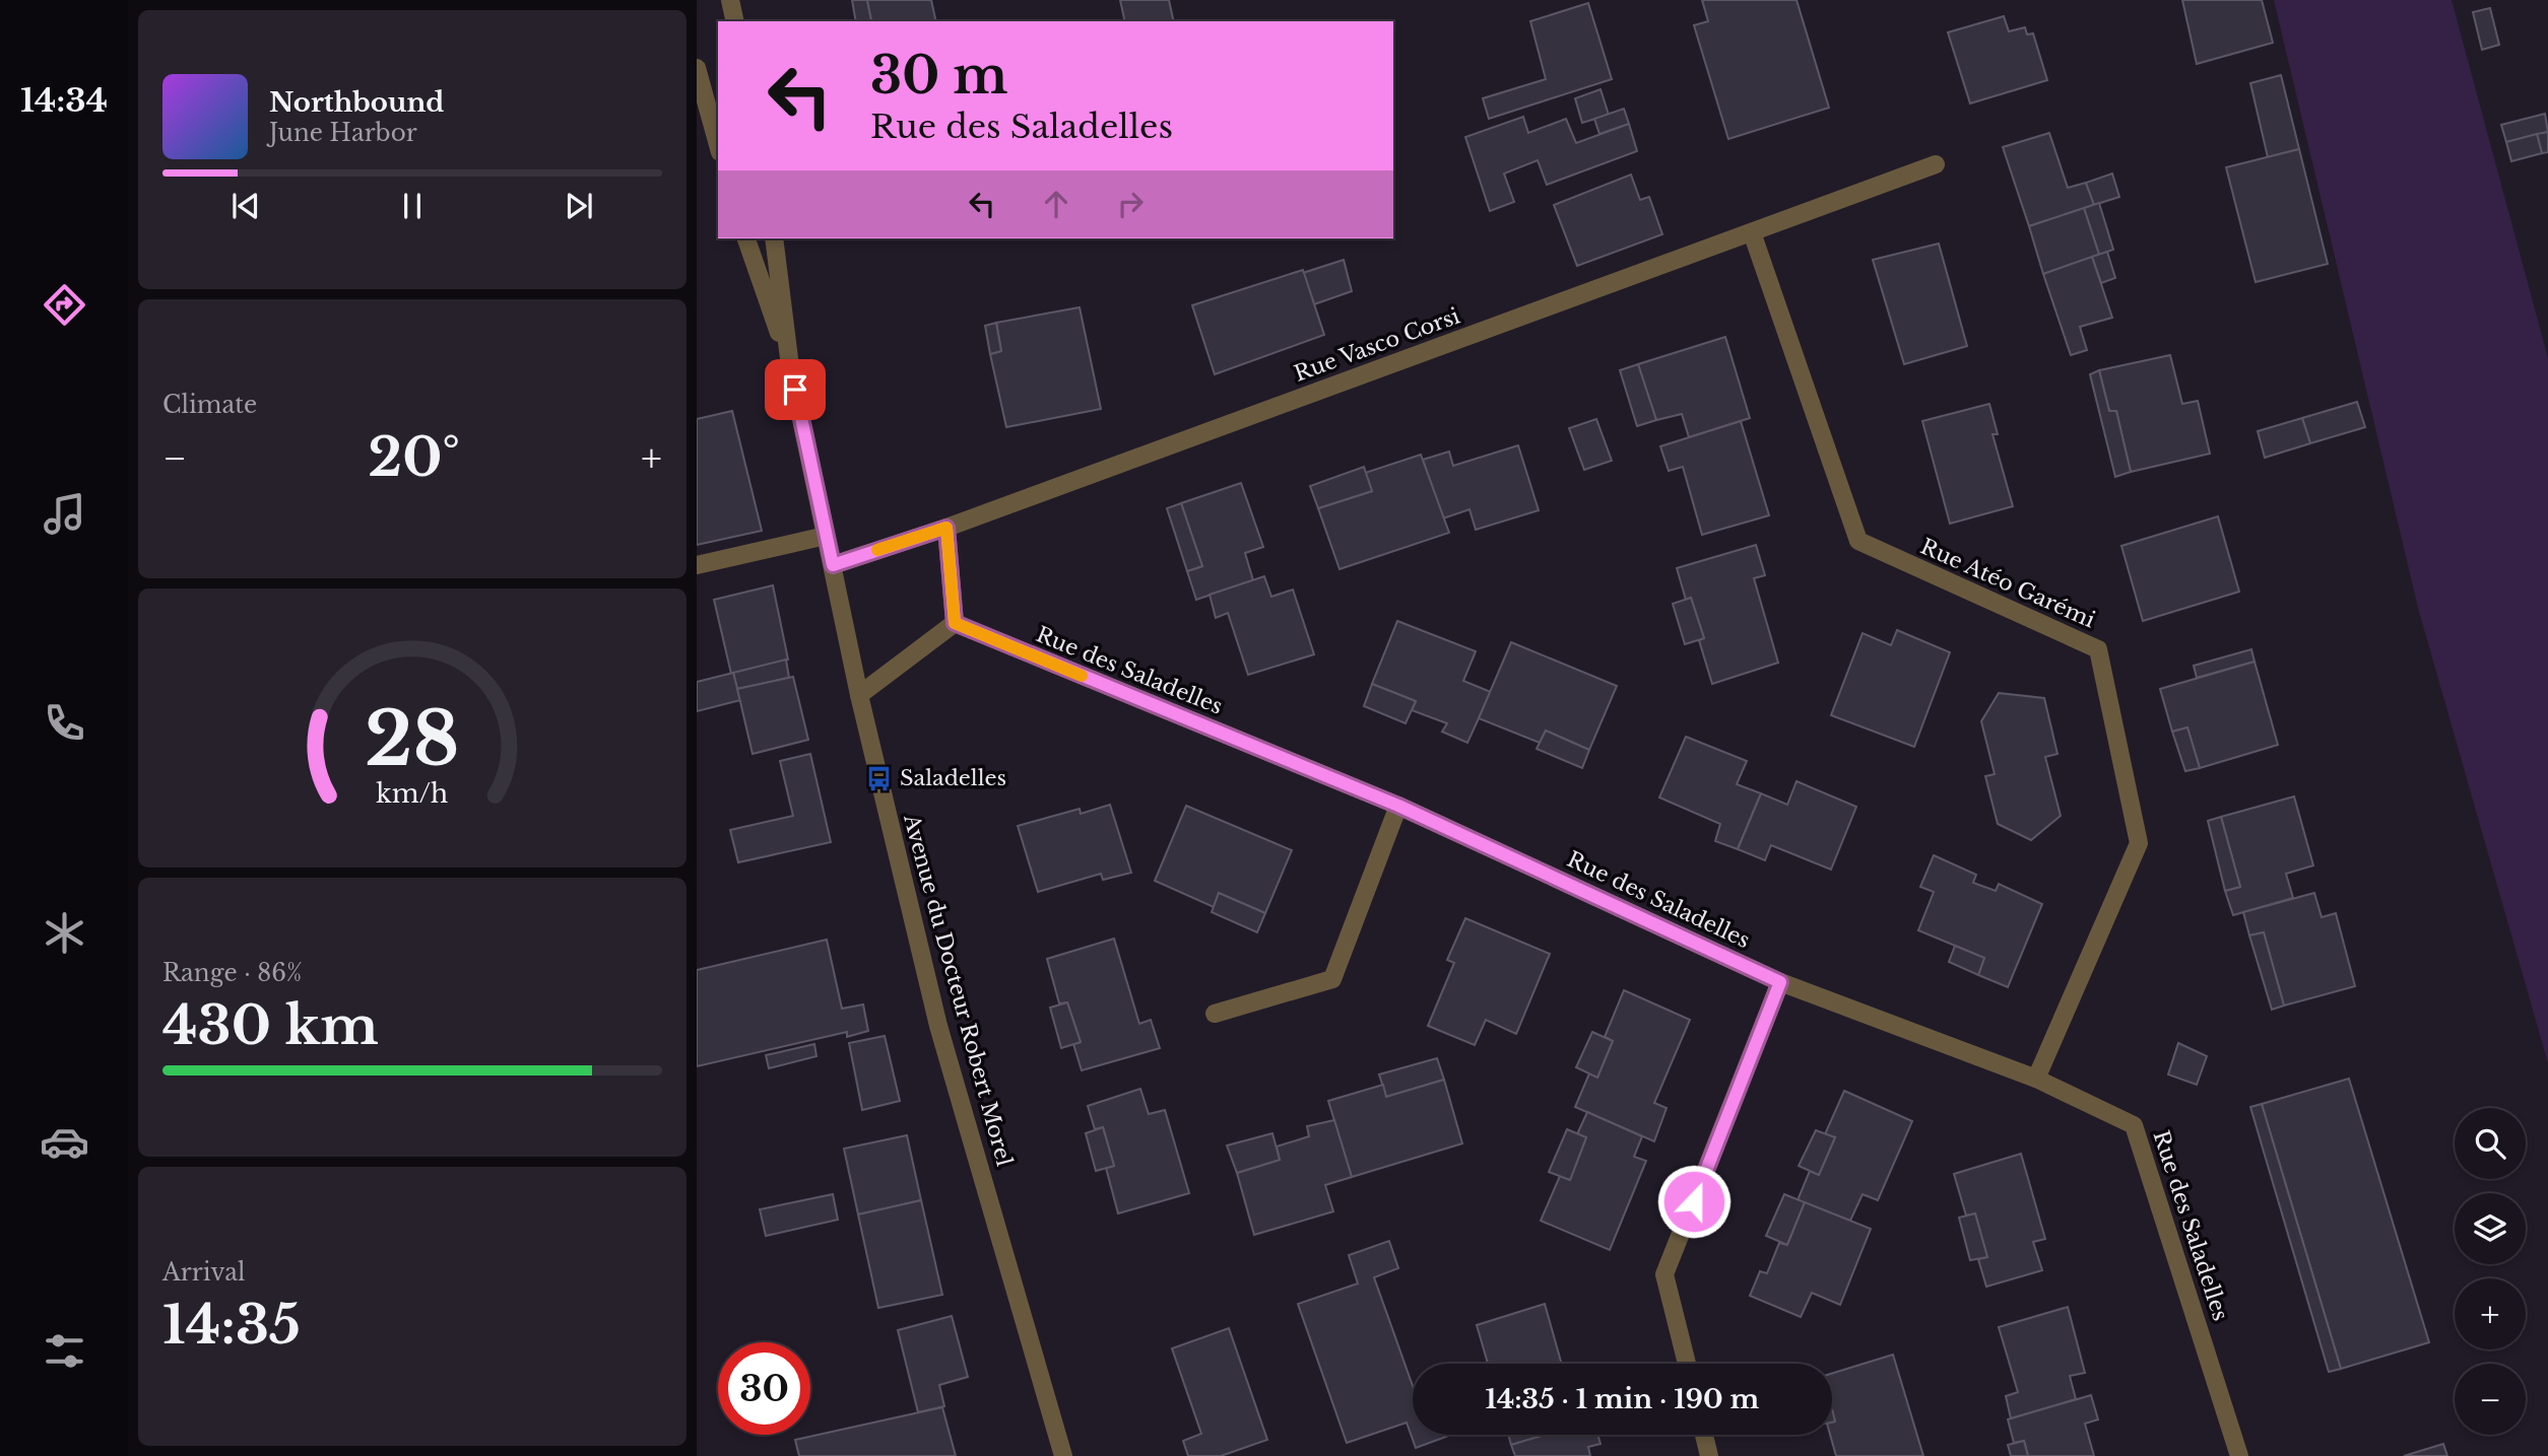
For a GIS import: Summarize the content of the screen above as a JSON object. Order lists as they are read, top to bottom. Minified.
{"streets":{"street":["Rue Vasco Corsi","Rue Atéo Garémi","Rue des Saladelles","Avenue du Docteur Robert Morel"]},"crossings":[["Rue Vasco Corsi","Rue Atéo Garémi"],["Rue Vasco Corsi","Avenue du Docteur Robert Morel"],["Rue Atéo Garémi","Rue des Saladelles"]],"places":{"bus stop":["Saladelles"]},"page":{"tabs":"14:34","turn":["30 m","Rue des Saladelles"],"song":["Northbound","June Harbor"],"tile":["Climate",["Range · 86%","430 km"],["Arrival","14:35"]],"heat":["−","20°","+"],"map_buttons":["+","−"],"limit":"30","trip":"14:35 · 1 min · 190 m","gauge":["28","km/h"]}}
